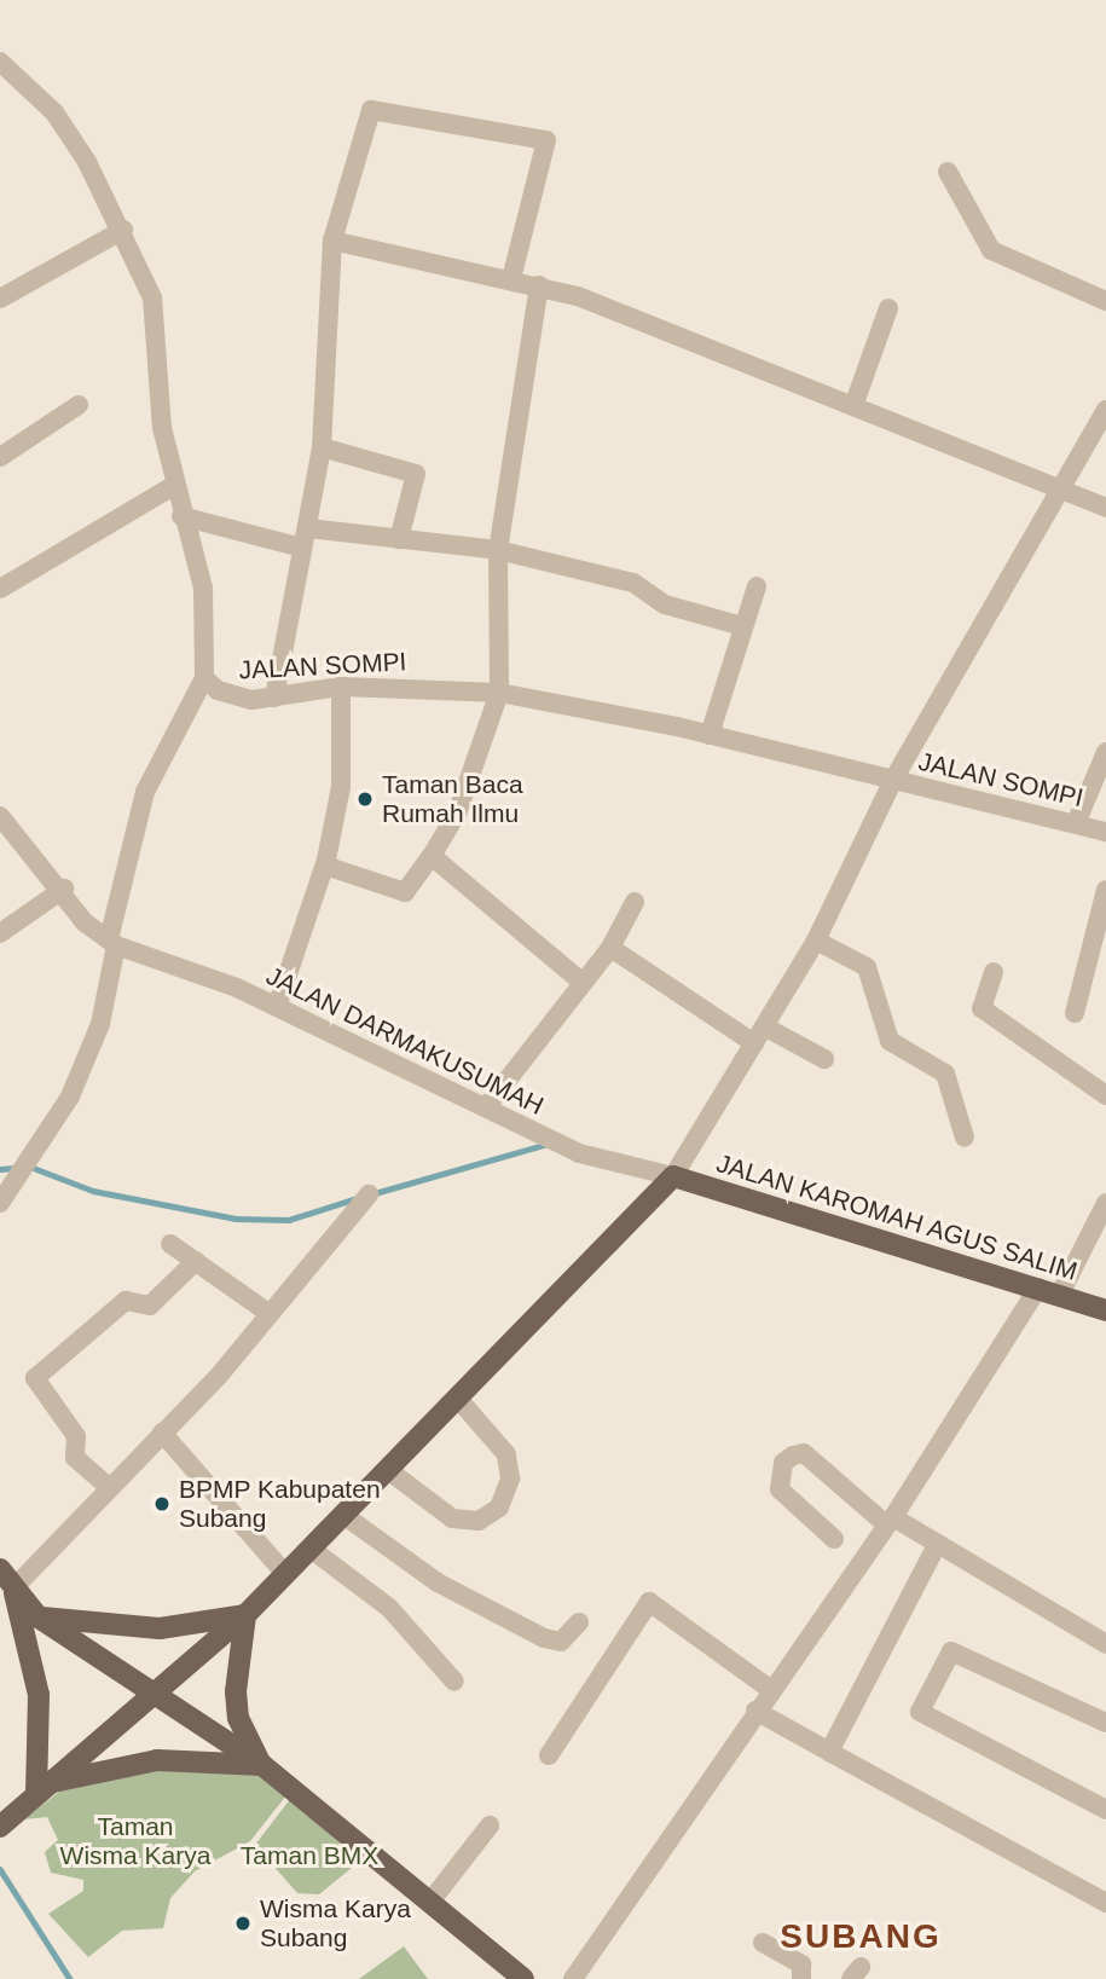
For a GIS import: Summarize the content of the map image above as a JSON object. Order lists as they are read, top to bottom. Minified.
{"streets":{"main road":["JALAN KAROMAH AGUS SALIM"],"street":["JALAN SOMPI","JALAN DARMAKUSUMAH"]},"crossings":[["JALAN DARMAKUSUMAH","JALAN KAROMAH AGUS SALIM"]],"districts":["SUBANG"],"parks":["Taman Wisma Karya","Taman BMX"],"places":["Taman Baca Rumah Ilmu","BPMP Kabupaten Subang","Wisma Karya Subang"]}
